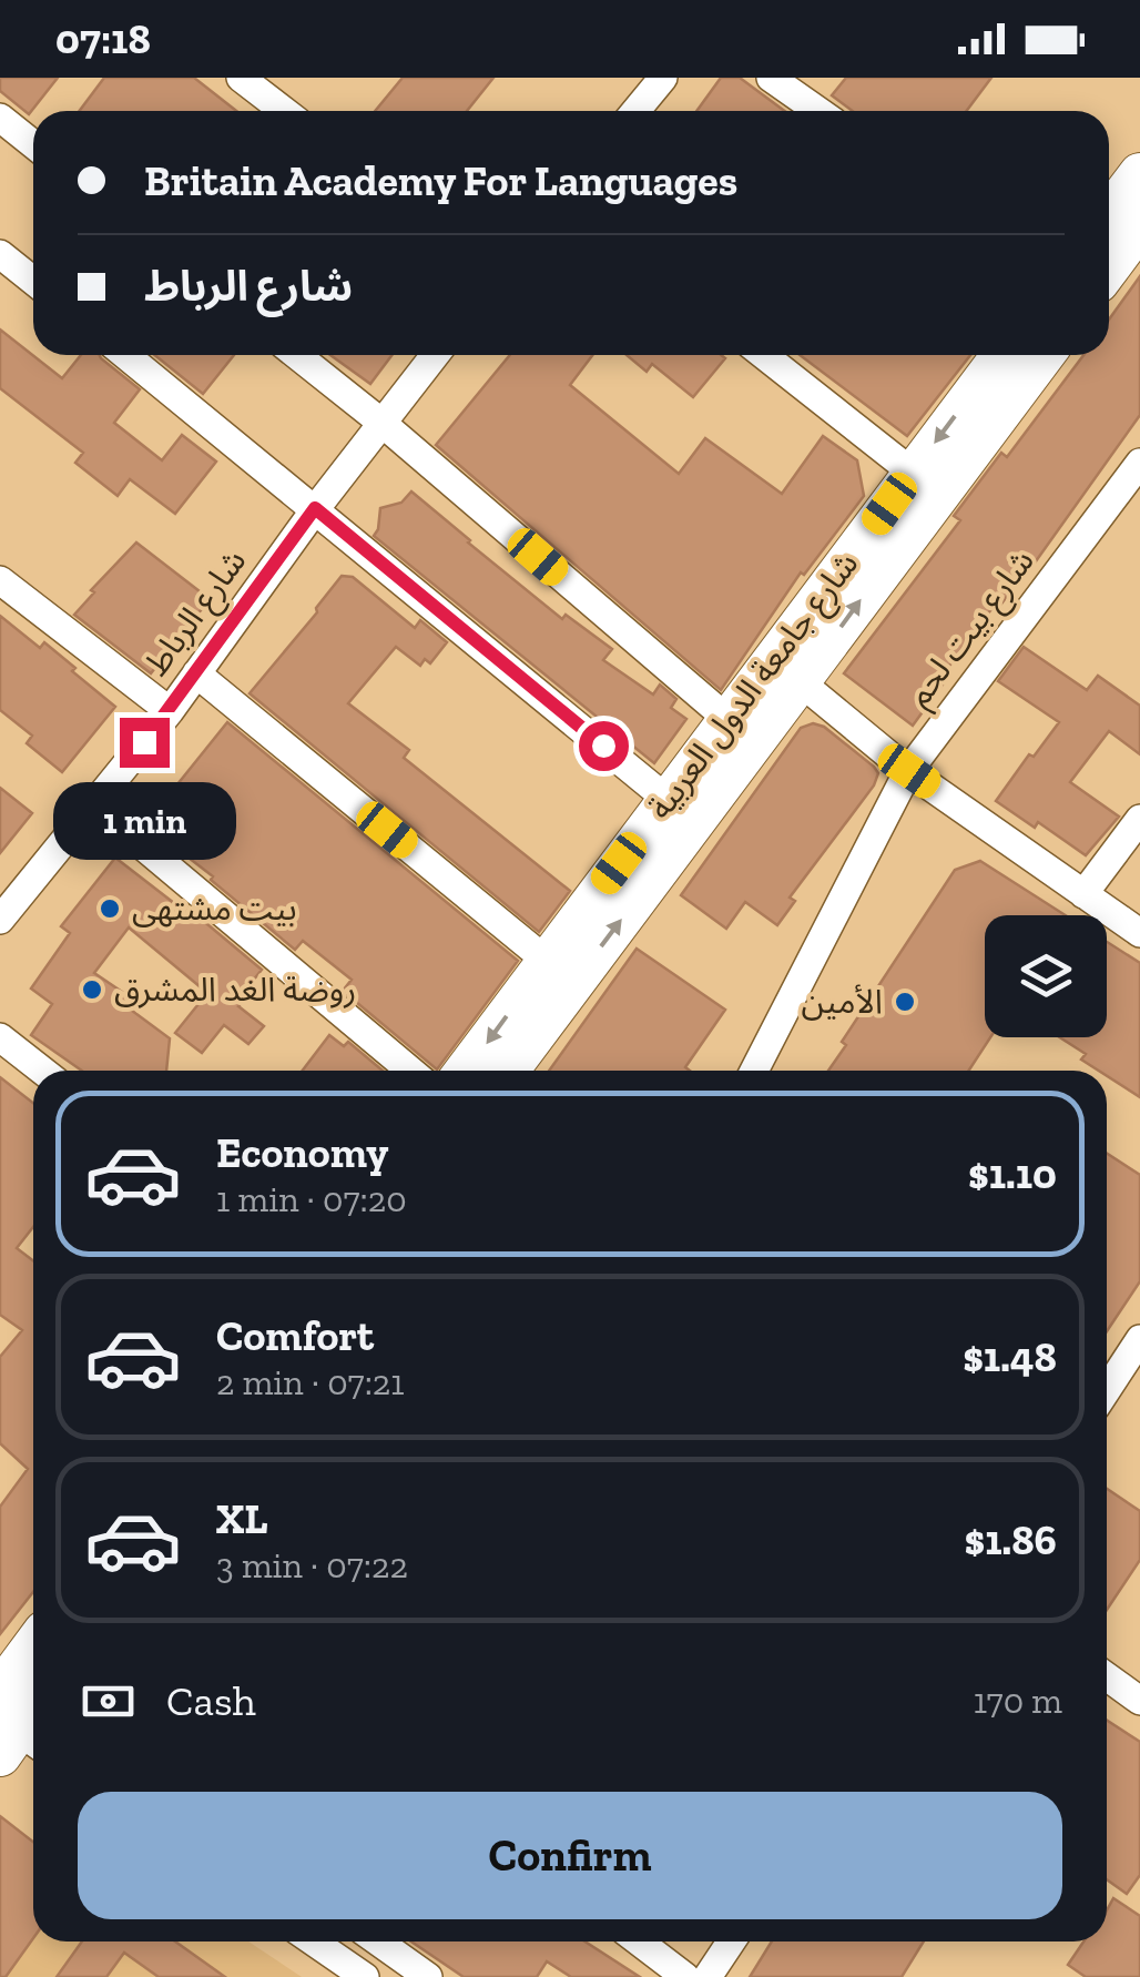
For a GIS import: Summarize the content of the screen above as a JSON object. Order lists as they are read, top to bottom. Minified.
{"streets":{"main road":["شارع جامعة الدول العربية"],"street":["شارع الرباط","شارع بيت لحم"]},"places":["بيت مشتهى","روضة الغد المشرق","الأمين"],"page":{"status":"07:18","banner":["Britain Academy For Languages","شارع الرباط"],"bubble":"1 min","list":[{"name":"Economy","note":"1 min · 07:20","value":"$1.10"},{"name":"Comfort","note":"2 min · 07:21","value":"$1.48"},{"name":"XL","note":"3 min · 07:22","value":"$1.86"}],"pay":["Cash","170 m"],"buttons":"Confirm"}}
